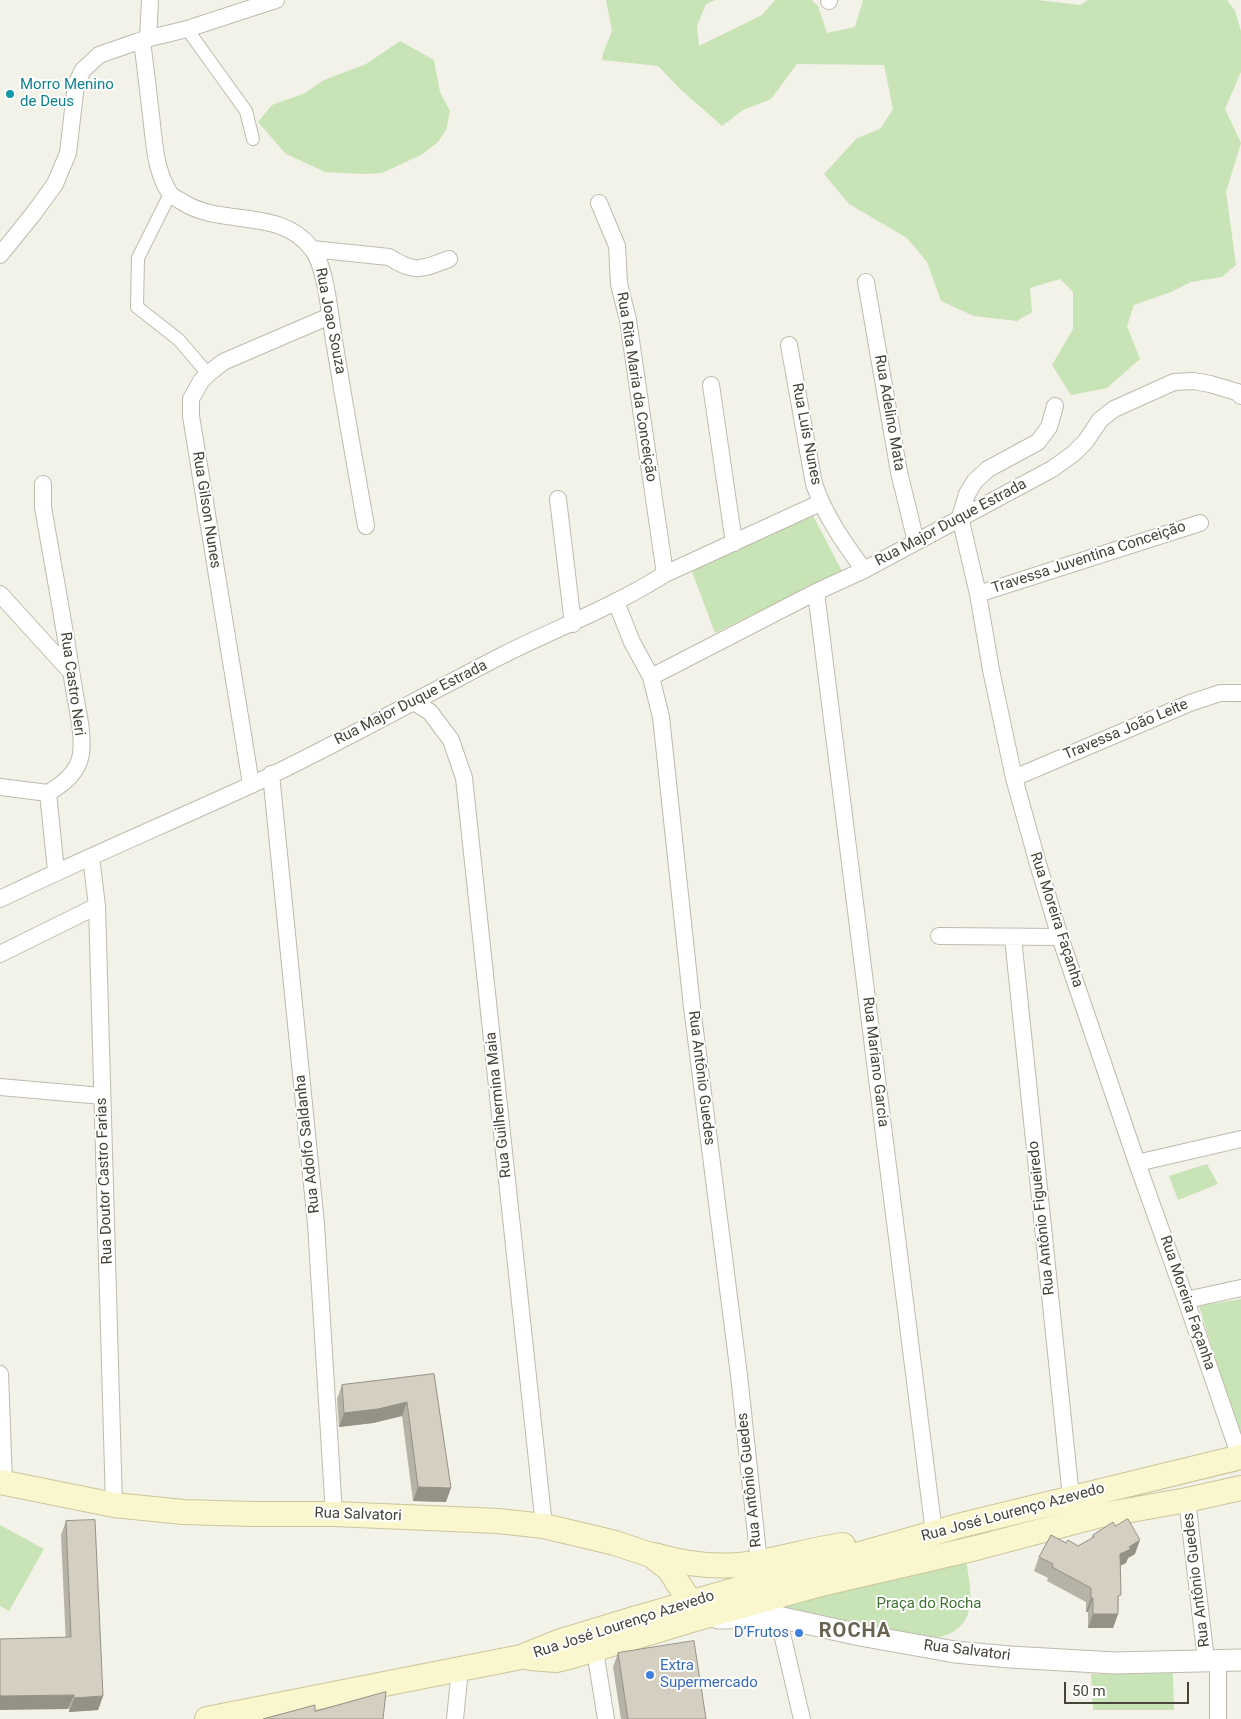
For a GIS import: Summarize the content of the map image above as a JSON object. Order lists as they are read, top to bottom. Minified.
{"streets":{"main road":["Rua José Lourenço Azevedo","Rua Salvatori"],"street":["Rua Joao Souza","Rua Rita Maria da Conceição","Rua Adelino Mata","Rua Luís Nunes","Rua Gilson Nunes","Rua Major Duque Estrada","Travessa Juventina Conceição","Rua Castro Neri","Travessa João Leite","Rua Moreira Façanha","Rua Mariano Garcia","Rua Antônio Guedes","Rua Guilhermina Maia","Rua Adolfo Saldanha","Rua Doutor Castro Farias","Rua Antônio Figueiredo"]},"crossings":[["Rua Joao Souza","Rua Gilson Nunes"],["Rua Rita Maria da Conceição","Rua Major Duque Estrada"],["Rua Adelino Mata","Rua Major Duque Estrada"],["Rua Luís Nunes","Rua Major Duque Estrada"],["Rua Gilson Nunes","Rua Major Duque Estrada"],["Rua Major Duque Estrada","Rua Moreira Façanha"],["Rua Major Duque Estrada","Rua Mariano Garcia"],["Rua Major Duque Estrada","Rua Antônio Guedes"],["Rua Major Duque Estrada","Rua Guilhermina Maia"],["Rua Major Duque Estrada","Rua Adolfo Saldanha"],["Rua Major Duque Estrada","Rua Doutor Castro Farias"],["Travessa Juventina Conceição","Rua Moreira Façanha"],["Travessa João Leite","Rua Moreira Façanha"],["Rua Moreira Façanha","Rua José Lourenço Azevedo"],["Rua Mariano Garcia","Rua José Lourenço Azevedo"],["Rua Antônio Guedes","Rua José Lourenço Azevedo"],["Rua Antônio Guedes","Rua Salvatori"],["Rua Guilhermina Maia","Rua Salvatori"],["Rua Adolfo Saldanha","Rua Salvatori"],["Rua Doutor Castro Farias","Rua Salvatori"],["Rua Antônio Figueiredo","Rua José Lourenço Azevedo"],["Rua José Lourenço Azevedo","Rua Salvatori"]],"districts":["ROCHA"],"parks":["Praça do Rocha"],"places":["Morro Menino de Deus","D’Frutos","Extra Supermercado"],"scale_bar":"50 m"}
